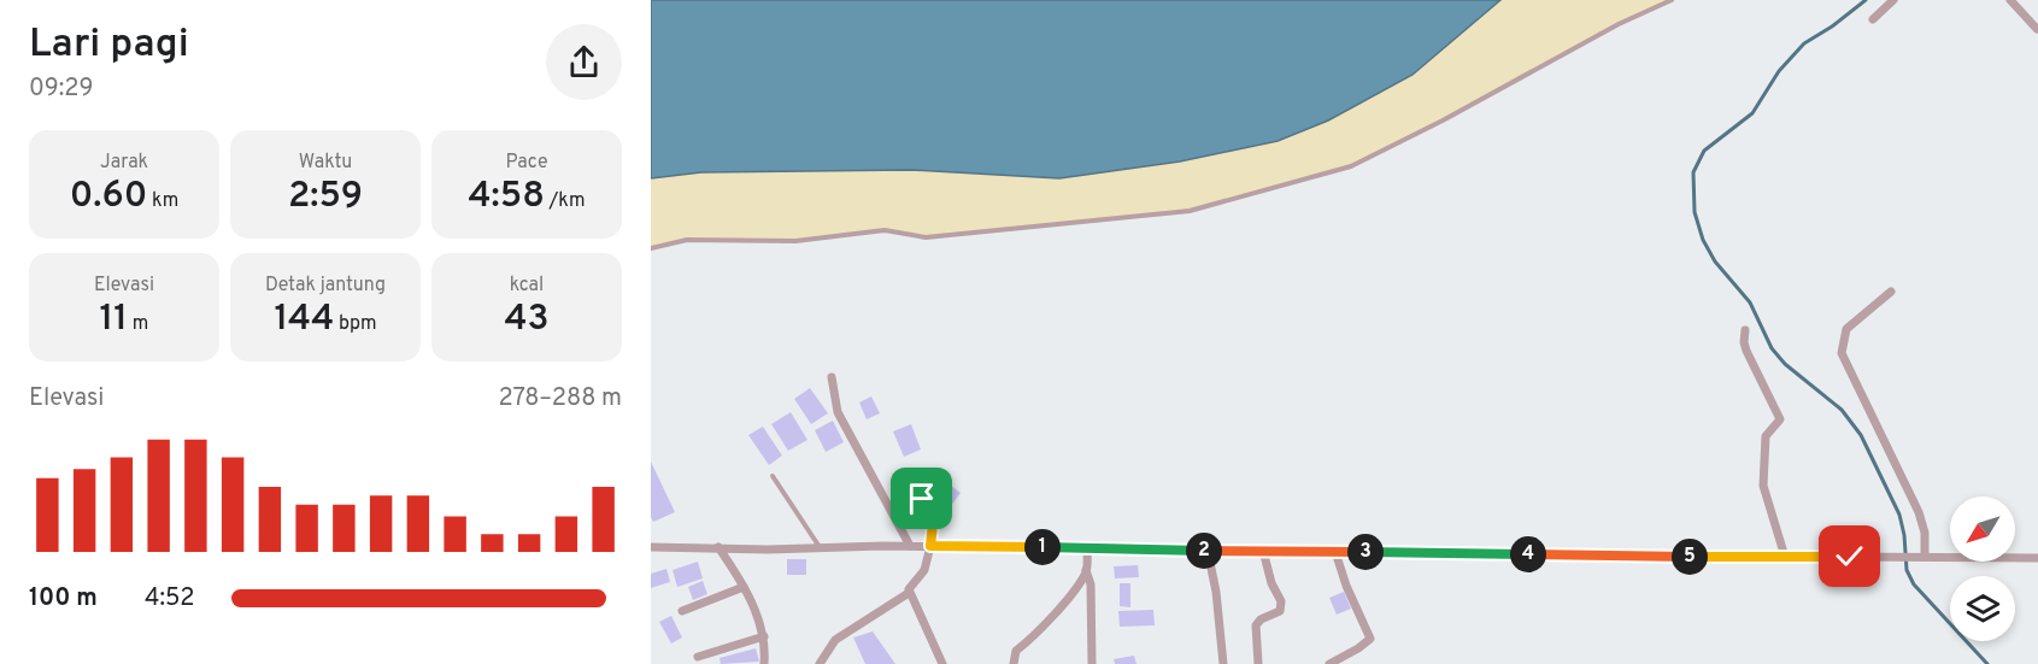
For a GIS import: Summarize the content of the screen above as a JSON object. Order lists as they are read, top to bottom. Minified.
{"north":"bottom left","page":{"heading":["Lari pagi","09:29"],"stats":[["Jarak","0.60 km"],["Waktu","2:59"],["Pace","4:58 /km"],["Elevasi","11 m"],["Detak jantung","144 bpm"],["kcal","43"]],"chart":["Elevasi","278–288 m"],"pins":["1","2","3","4","5"],"list":[{"name":"100 m","note":"4:52"}]}}
